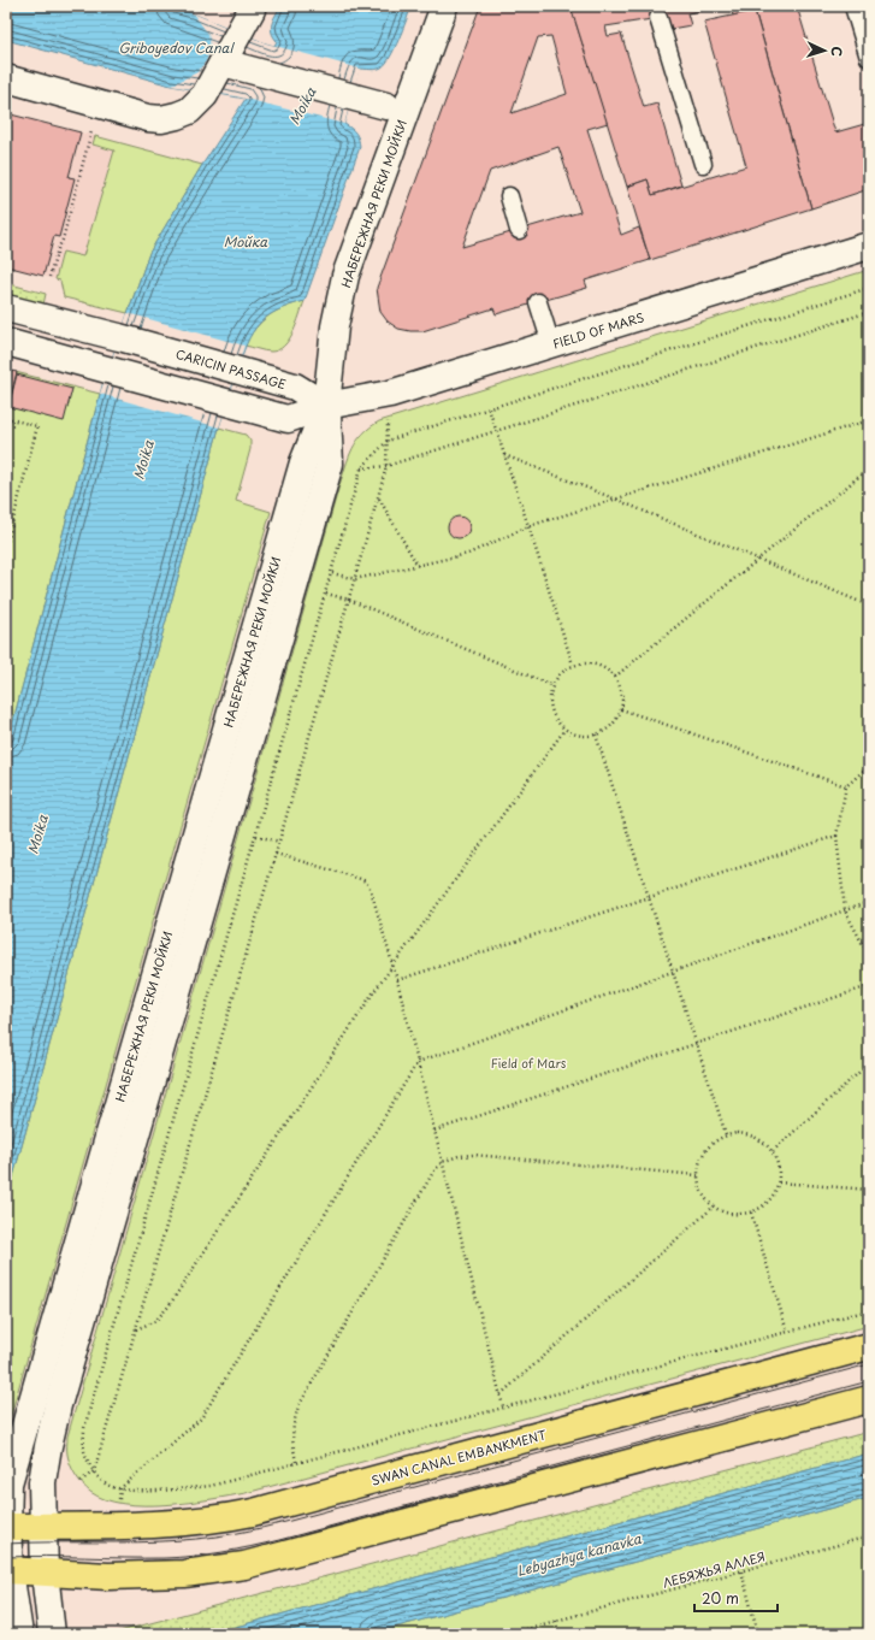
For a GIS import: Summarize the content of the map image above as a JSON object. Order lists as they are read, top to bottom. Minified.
{"streets":{"main road":["НАБЕРЕЖНАЯ РЕКИ МОЙКИ","FIELD OF MARS","CARICIN PASSAGE","SWAN CANAL EMBANKMENT"],"path":["ЛЕБЯЖЬЯ АЛЛЕЯ"]},"crossings":[["НАБЕРЕЖНАЯ РЕКИ МОЙКИ","FIELD OF MARS"],["НАБЕРЕЖНАЯ РЕКИ МОЙКИ","CARICIN PASSAGE"],["НАБЕРЕЖНАЯ РЕКИ МОЙКИ","SWAN CANAL EMBANKMENT"],["FIELD OF MARS","CARICIN PASSAGE"]],"water":["Griboyedov Canal","Moika","Мойка","Lebyazhya kanavka"],"parks":["Field of Mars"],"scale_bar":"20 m","north":"right"}
